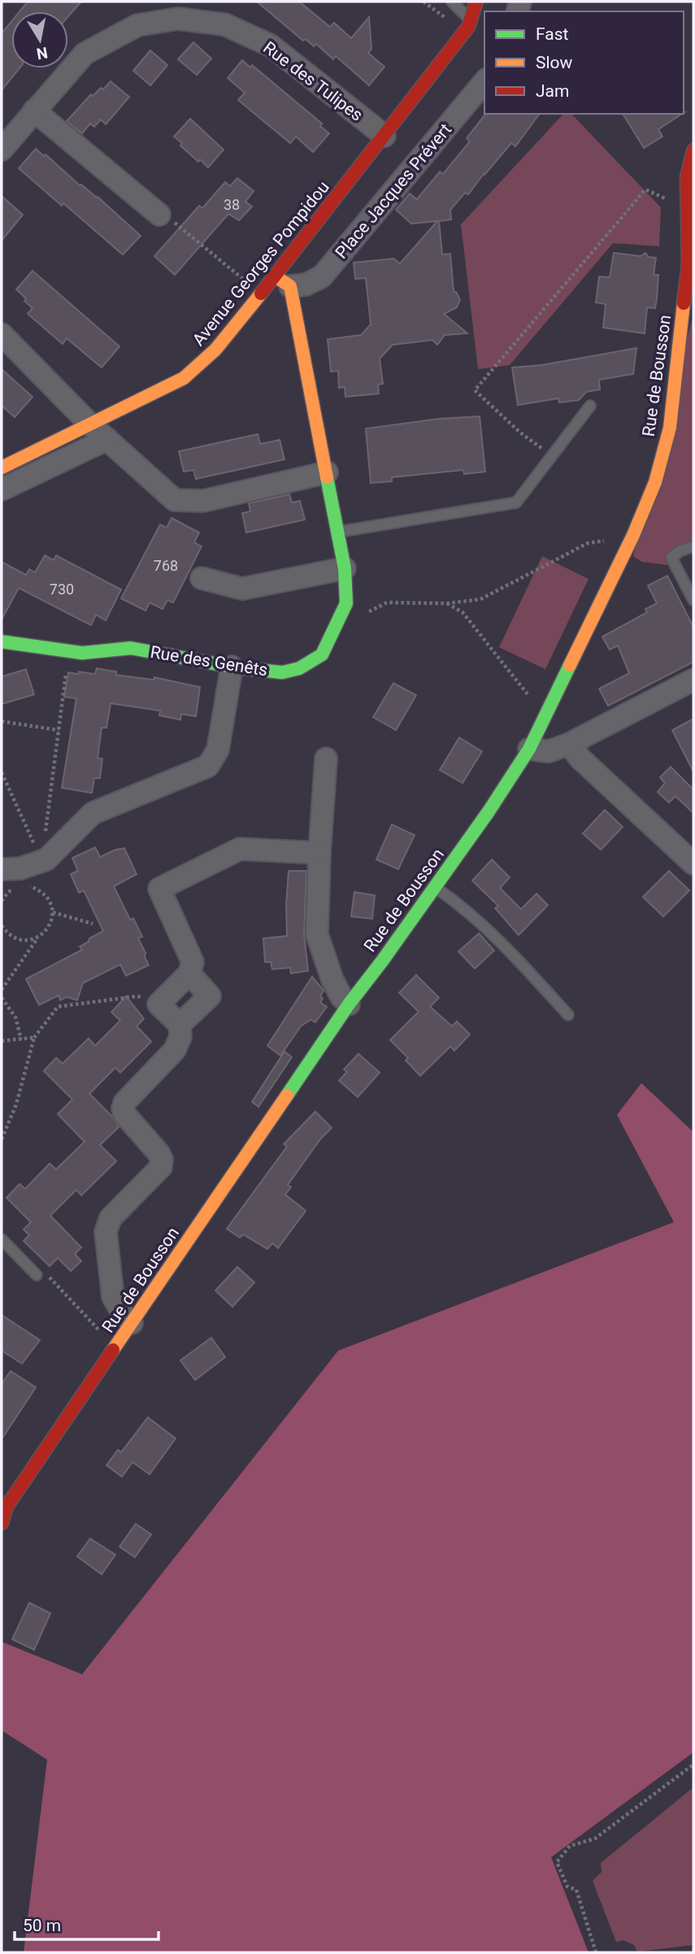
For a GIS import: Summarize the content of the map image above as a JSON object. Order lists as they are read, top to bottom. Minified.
{"streets":{"street":["Rue des Tulipes","Place Jacques Prévert","Avenue Georges Pompidou","Rue de Bousson","Rue des Genêts"]},"crossings":[["Rue des Tulipes","Avenue Georges Pompidou"],["Place Jacques Prévert","Avenue Georges Pompidou"],["Place Jacques Prévert","Rue des Genêts"],["Avenue Georges Pompidou","Rue des Genêts"]],"house_numbers":["38","768","730"],"legend":["Fast","Slow","Jam"],"scale_bar":"50 m","north":"bottom"}
